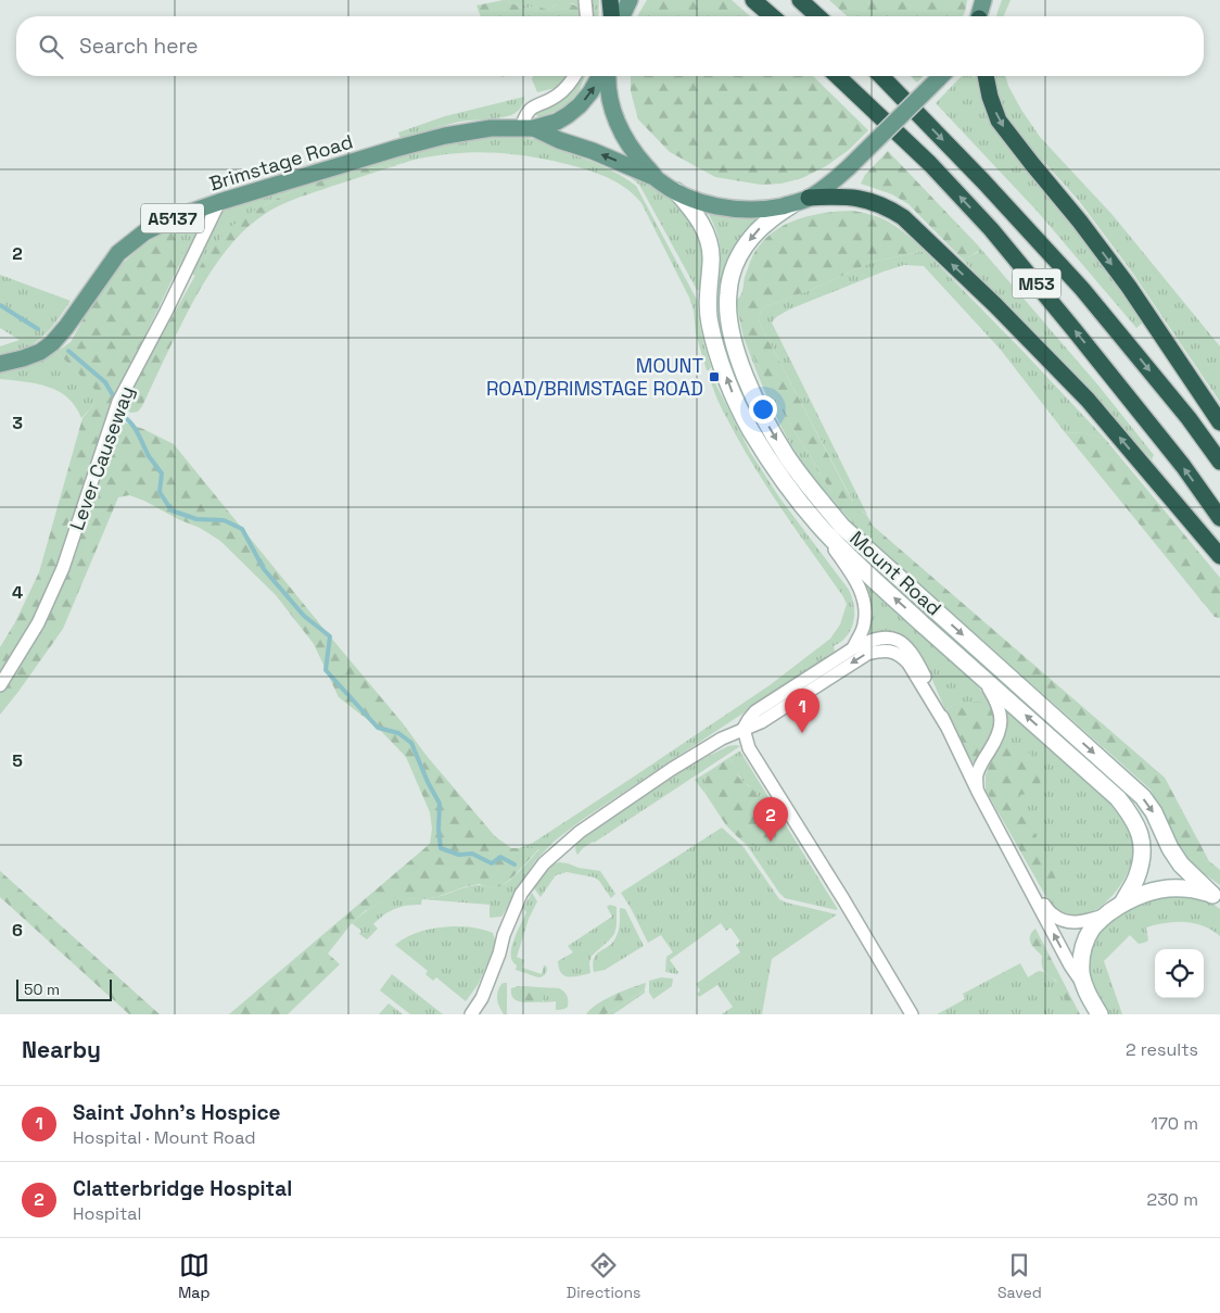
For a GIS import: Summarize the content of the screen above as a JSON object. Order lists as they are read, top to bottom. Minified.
{"streets":{"highway":["M53"],"main road":["Brimstage Road","A5137","Mount Road"],"street":["Lever Causeway"]},"crossings":[["Brimstage Road","Lever Causeway"]],"places":{"transit":["MOUNT ROAD/BRIMSTAGE ROAD"]},"scale_bar":"50 m","page":{"search":"Search here","pins":["1","2"],"scale":"50 m","heading":["Nearby","2 results"],"list":[{"mark":"1","name":"Saint John's Hospice","note":"Hospital · Mount Road","value":"170 m"},{"mark":"2","name":"Clatterbridge Hospital","note":"Hospital","value":"230 m"}],"nav":["Map","Directions","Saved"]},"grid":{"rows":["2","3","4","5","6"]}}
